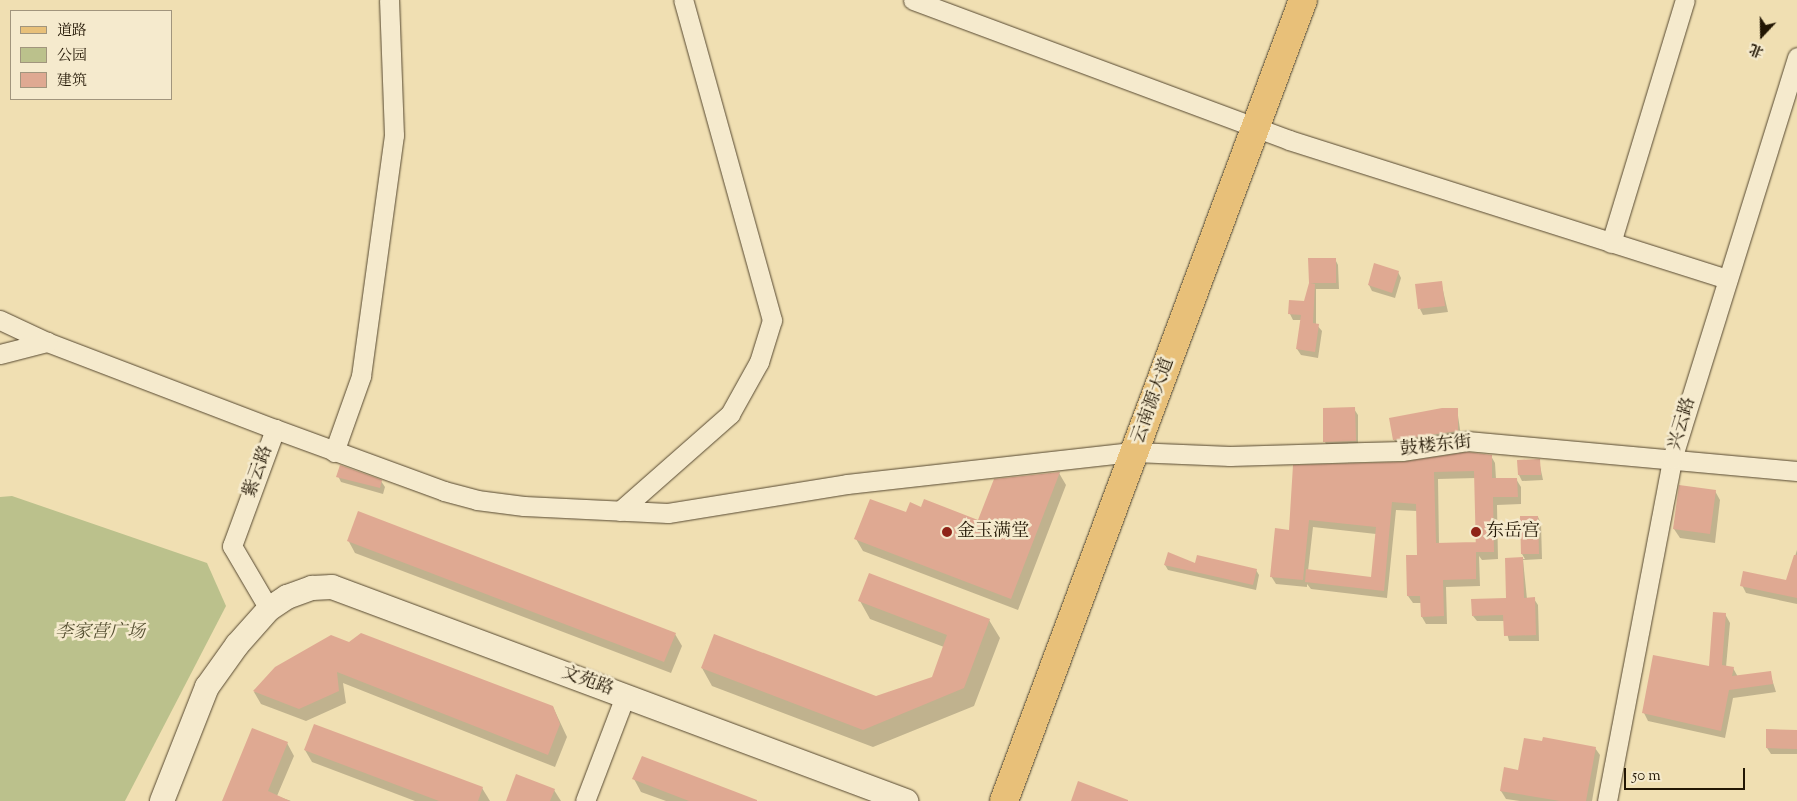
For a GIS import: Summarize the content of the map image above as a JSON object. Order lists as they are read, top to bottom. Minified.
{"streets":{"main road":["云南源大道"],"street":["兴云路","鼓楼东街","紫云路","文苑路"]},"crossings":[["云南源大道","鼓楼东街"],["兴云路","鼓楼东街"],["鼓楼东街","紫云路"],["紫云路","文苑路"]],"parks":["李家营广场"],"places":["金玉满堂","东岳宫"],"legend":["道路","公园","建筑"],"scale_bar":"50 m","north":"bottom"}
